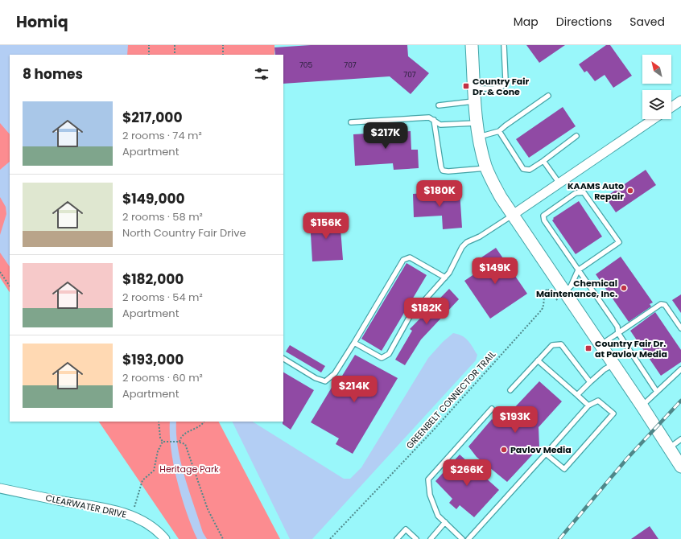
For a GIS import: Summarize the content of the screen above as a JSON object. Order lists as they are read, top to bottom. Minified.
{"streets":{"street":["CLEARWATER DRIVE"],"path":["GREENBELT CONNECTOR TRAIL"]},"parks":["Heritage Park"],"places":{"transit":["Country Fair Dr. & Cone","Country Fair Dr. at Pavlov Media"],"other":["KAAMS Auto Repair","Chemical Maintenance, Inc.","Pavlov Media"]},"house_numbers":["705","707","707"],"north":"top left","page":{"header":"Homiq","nav":["Map","Directions","Saved"],"heading":"8 homes","list":[{"name":"$217,000","note":"2 rooms · 74 m² · Apartment"},{"name":"$149,000","note":"2 rooms · 58 m² · North Country Fair Drive"},{"name":"$182,000","note":"2 rooms · 54 m² · Apartment"},{"name":"$193,000","note":"2 rooms · 60 m² · Apartment"}],"price":["$217K","$180K","$156K","$149K","$182K","$214K","$193K","$266K"]}}
